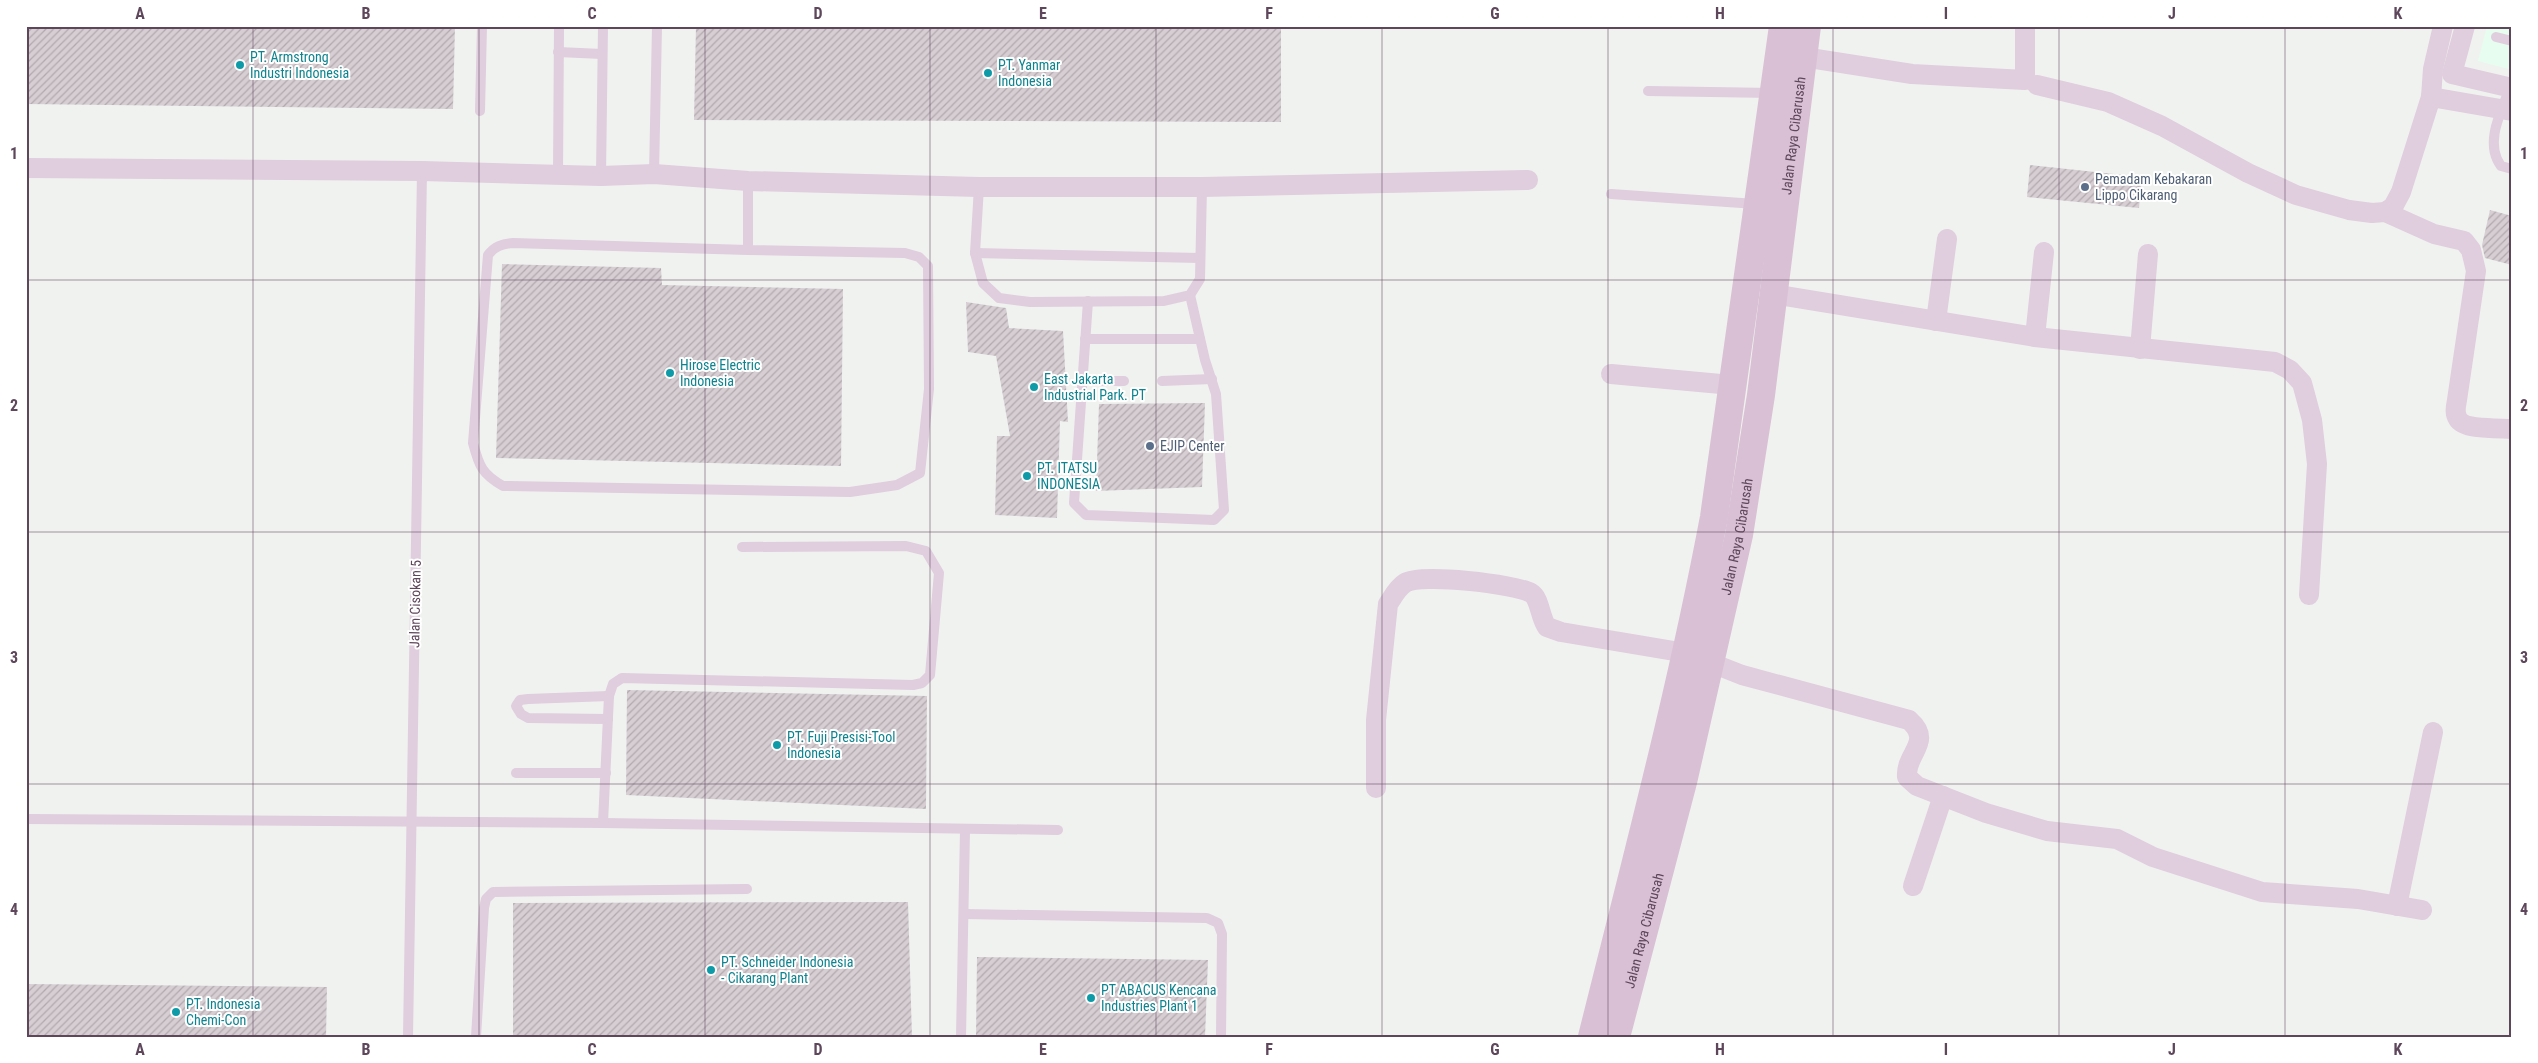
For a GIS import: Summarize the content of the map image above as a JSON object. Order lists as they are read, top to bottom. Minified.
{"streets":{"street":["Jalan Raya Cibarusah"],"lane":["Jalan Cisokan 5"]},"places":["PT. Armstrong Industri Indonesia","PT. Yanmar Indonesia","Pemadam Kebakaran Lippo Cikarang","Hirose Electric Indonesia","East Jakarta Industrial Park. PT","EJIP Center","PT. ITATSU INDONESIA","PT. Fuji Presisi-Tool Indonesia","PT. Schneider Indonesia - Cikarang Plant","PT ABACUS Kencana Industries Plant 1","PT. Indonesia Chemi-Con"],"grid":{"columns":["A","B","C","D","E","F","G","H","I","J","K"],"rows":["1","2","3","4"]}}
